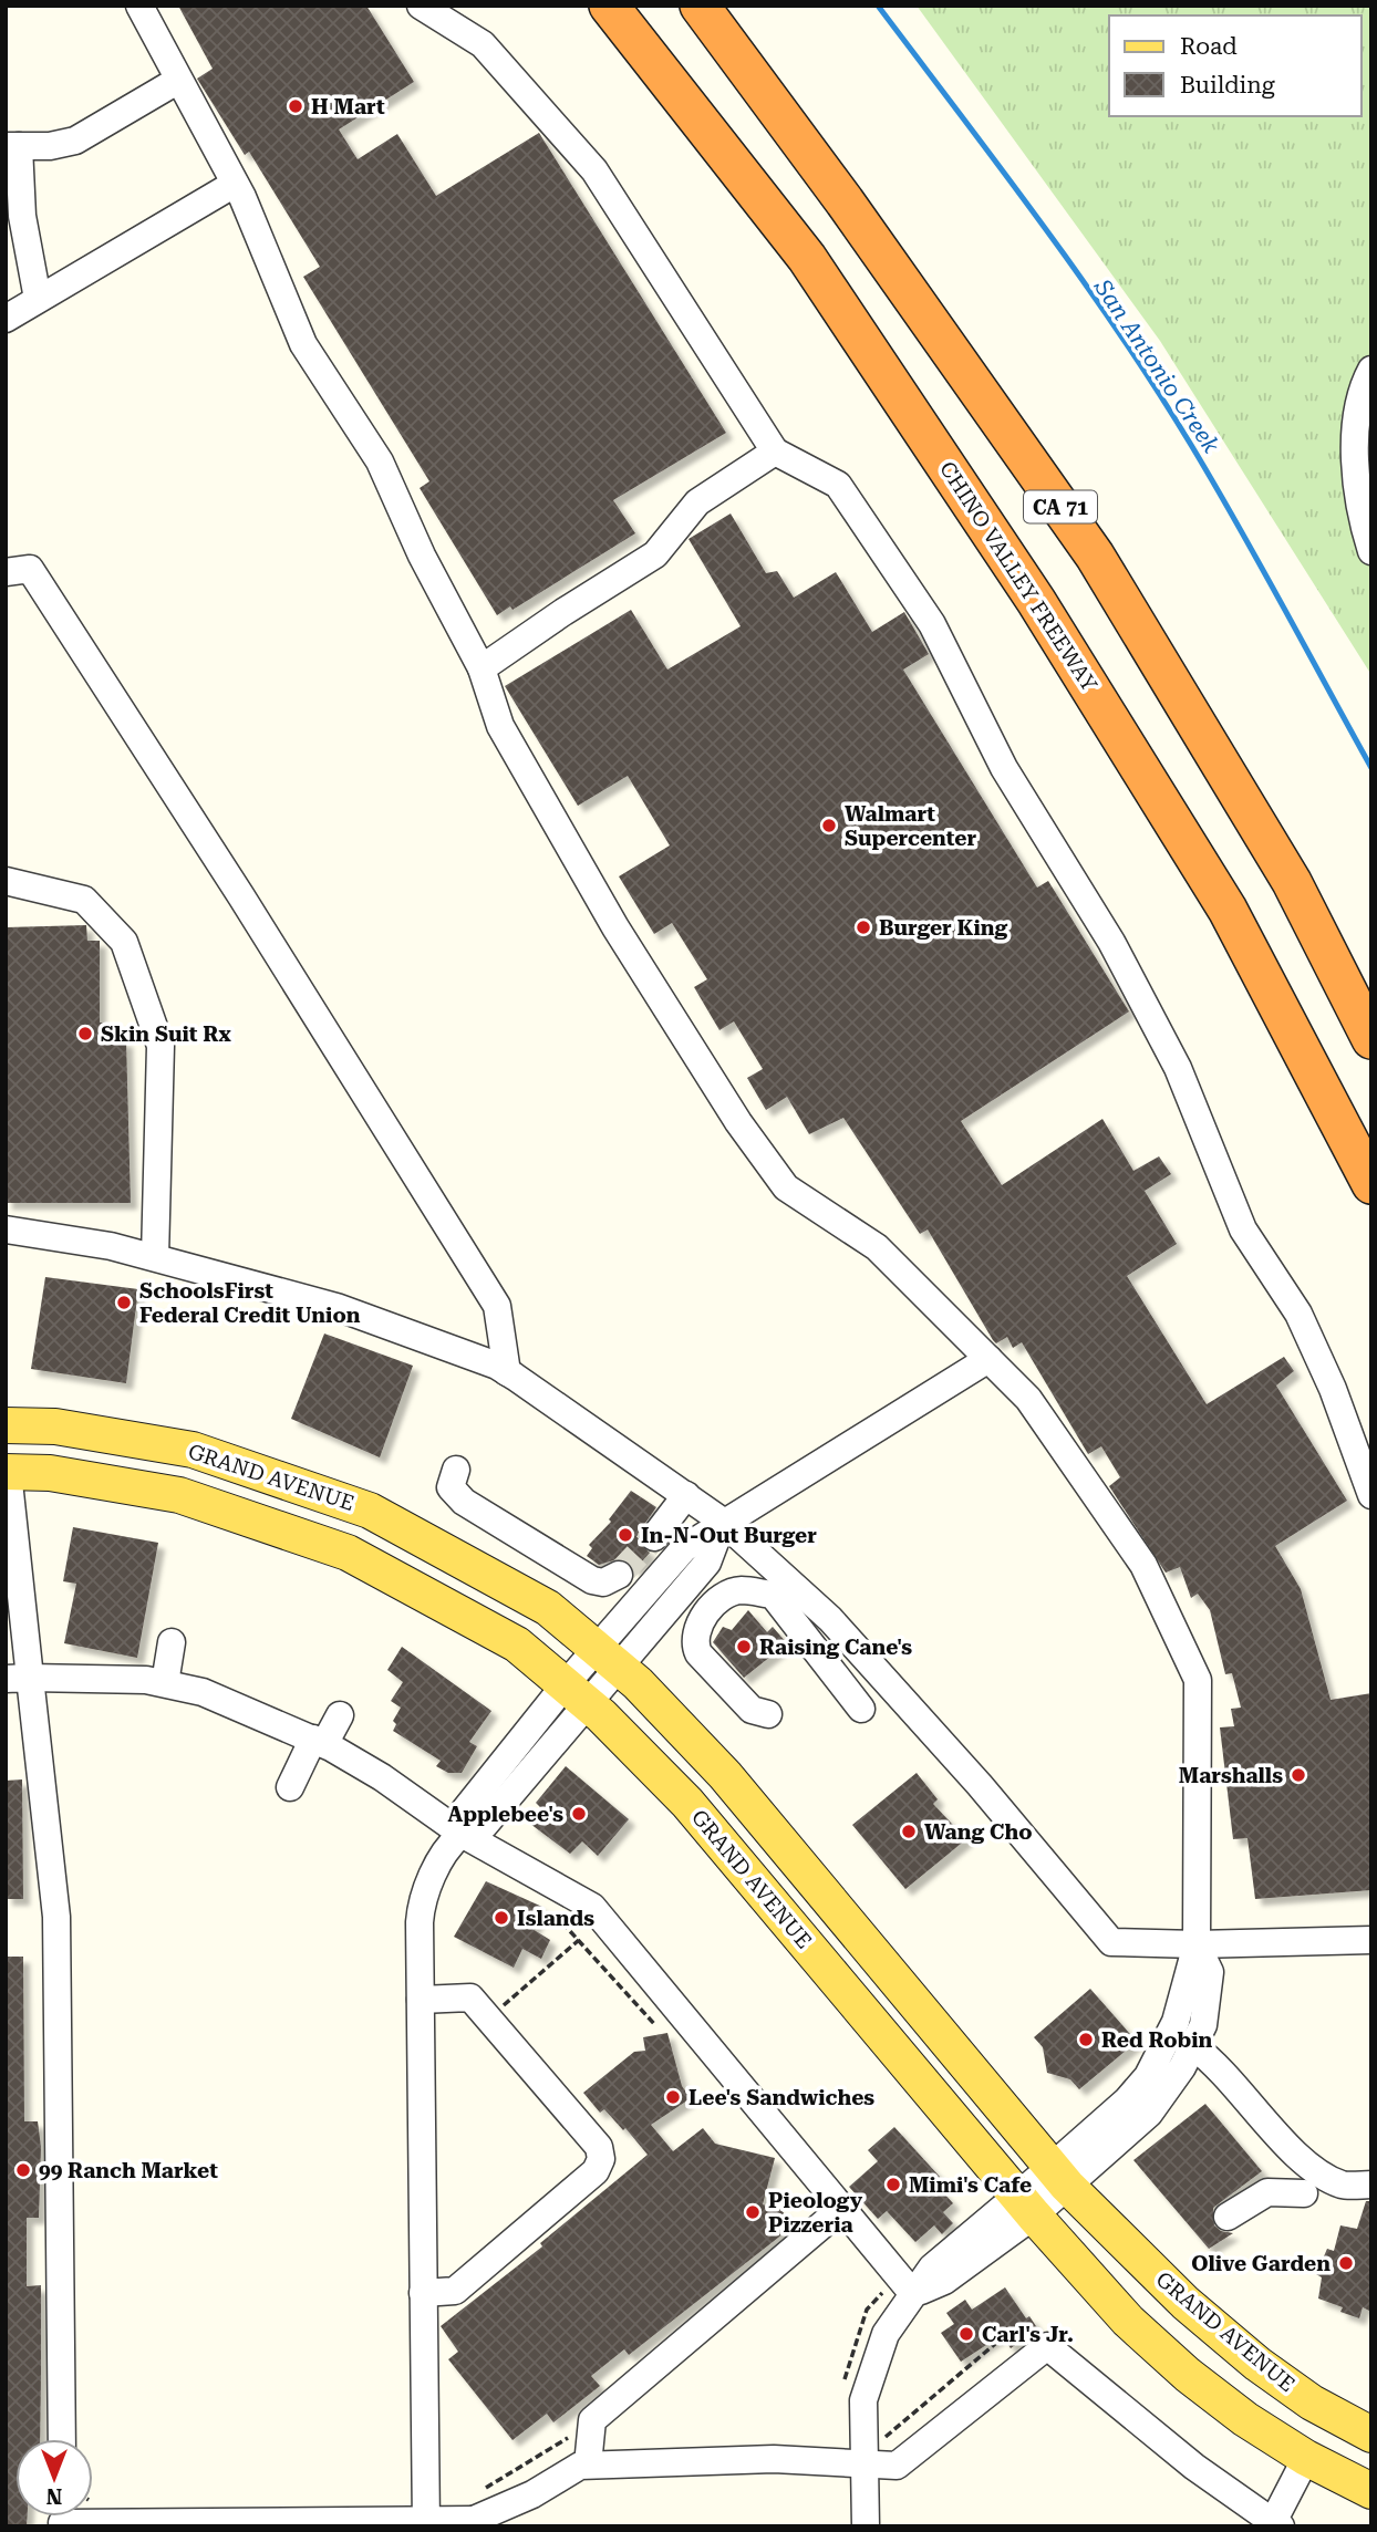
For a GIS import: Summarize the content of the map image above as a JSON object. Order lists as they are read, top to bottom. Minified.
{"streets":{"highway":["CA 71","CHINO VALLEY FREEWAY"],"main road":["GRAND AVENUE"]},"water":["San Antonio Creek"],"places":["H Mart","Walmart Supercenter","Burger King","Skin Suit Rx","SchoolsFirst Federal Credit Union","In-N-Out Burger","Raising Cane's","Marshalls","Applebee's","Wang Cho","Islands","Red Robin","Lee's Sandwiches","99 Ranch Market","Mimi's Cafe","Pieology Pizzeria","Olive Garden","Carl's Jr."],"legend":["Road","Building"],"north":"bottom"}
